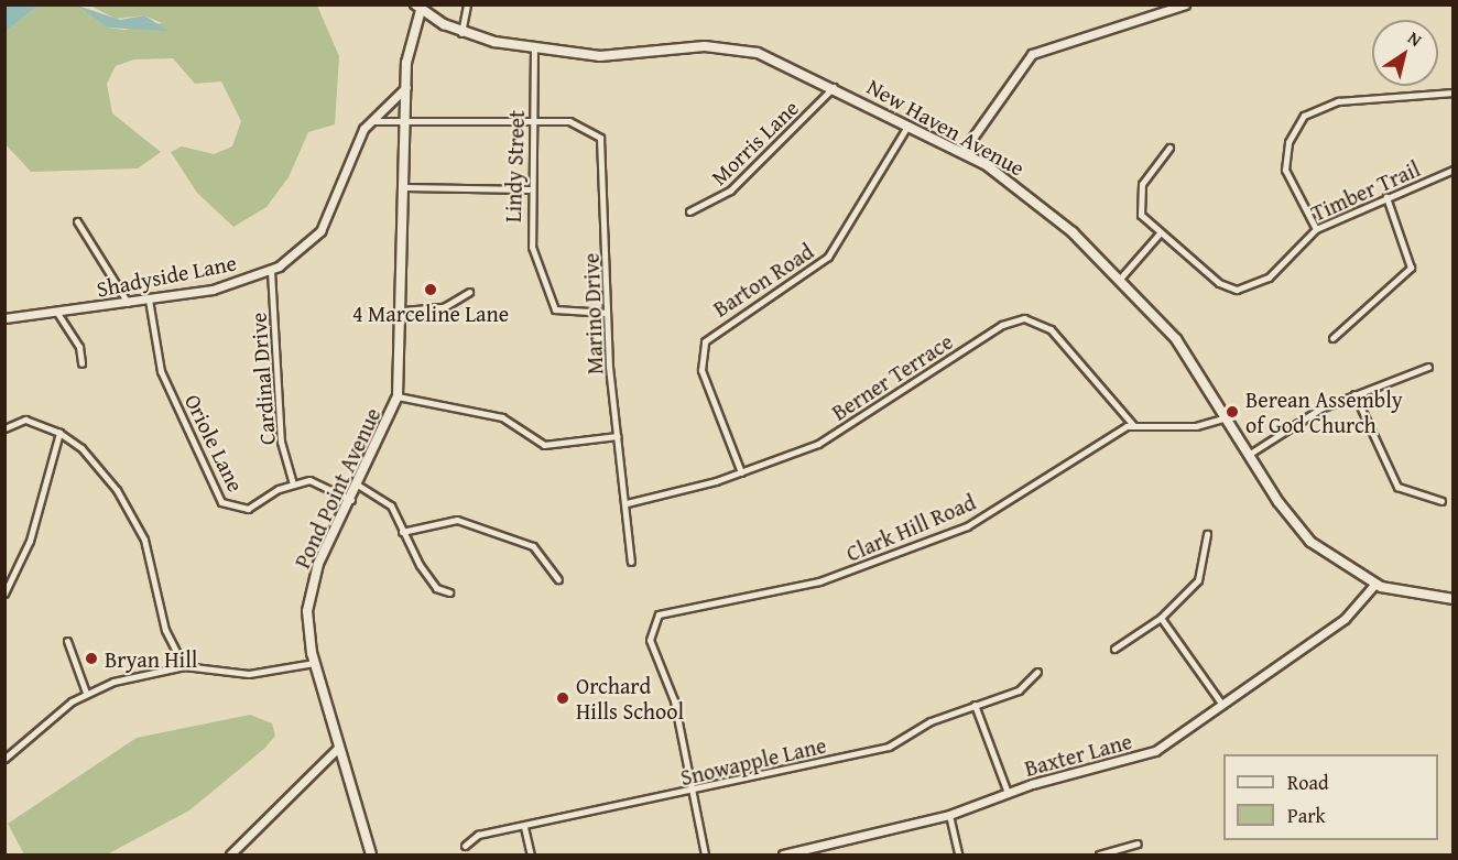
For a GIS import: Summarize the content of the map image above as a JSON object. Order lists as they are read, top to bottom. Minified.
{"streets":{"main road":["New Haven Avenue","Pond Point Avenue"],"street":["Morris Lane","Lindy Street","Timber Trail","Shadyside Lane","Barton Road","Marino Drive","Berner Terrace","Cardinal Drive","Oriole Lane","Clark Hill Road","Baxter Lane","Snowapple Lane"]},"crossings":[["New Haven Avenue","Morris Lane"],["New Haven Avenue","Lindy Street"],["New Haven Avenue","Barton Road"],["New Haven Avenue","Pond Point Avenue"],["New Haven Avenue","Baxter Lane"],["Lindy Street","Marino Drive"],["Shadyside Lane","Cardinal Drive"],["Shadyside Lane","Oriole Lane"],["Shadyside Lane","Pond Point Avenue"],["Barton Road","Berner Terrace"],["Marino Drive","Berner Terrace"],["Marino Drive","Pond Point Avenue"],["Berner Terrace","Clark Hill Road"],["Cardinal Drive","Oriole Lane"],["Clark Hill Road","Snowapple Lane"]],"places":["4 Marceline Lane","Berean Assembly of God Church","Bryan Hill","Orchard Hills School"],"legend":["Road","Park"],"north":"top right"}
